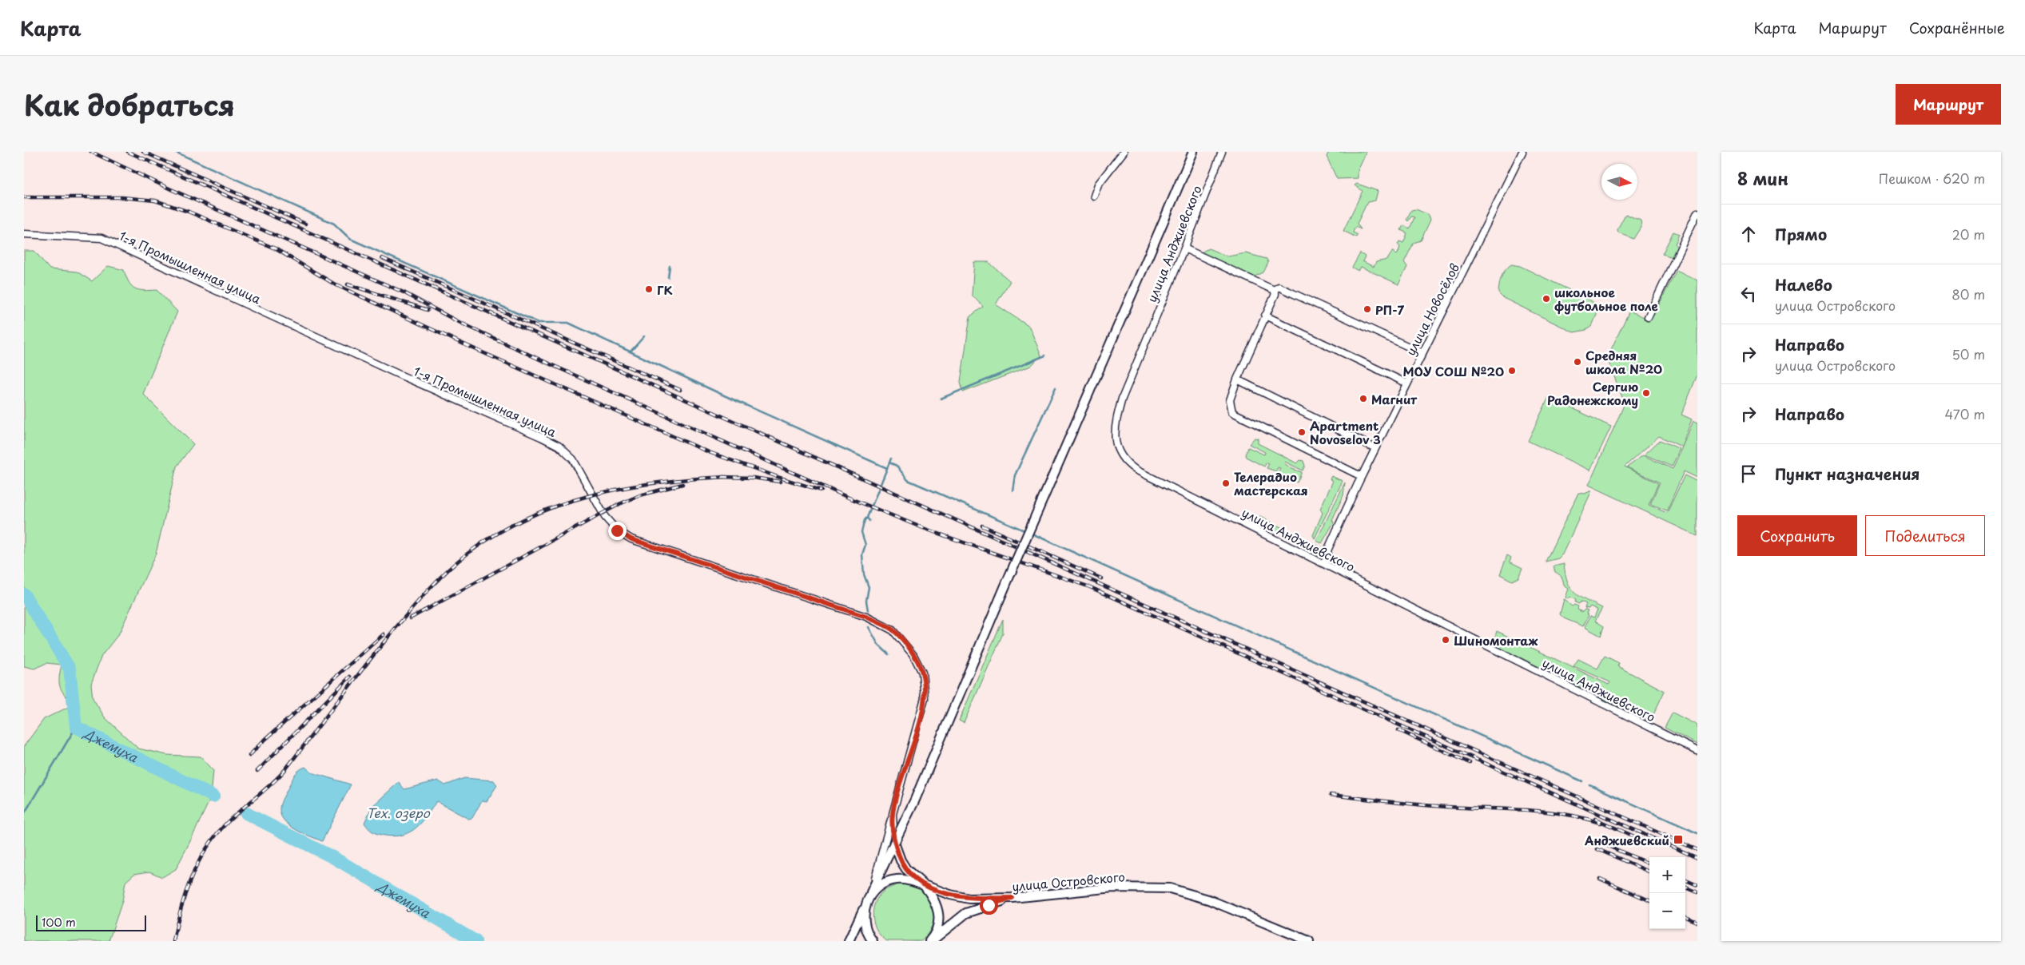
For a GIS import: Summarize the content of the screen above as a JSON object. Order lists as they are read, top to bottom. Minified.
{"streets":{"street":["улица Анджиевского","1-я Промышленная улица","улица Новосёлов","улица Островского"]},"crossings":[["улица Анджиевского","улица Новосёлов"],["1-я Промышленная улица","улица Островского"]],"water":["Джемуха","Тех. озеро"],"places":{"other":["ГК","школьное футбольное поле","РП-7","Средняя школа №20","МОУ СОШ №20","Сергию Радонежскому","Магнит","Apartment Novoselov 3","Телерадио мастерская","Шиномонтаж"],"transit":["Анджиевский"]},"scale_bar":"100 m","north":"right","page":{"header":"Карта","nav":["Карта","Маршрут","Сохранённые"],"title":"Как добраться","buttons":["Маршрут",["Сохранить","Поделиться"]],"heading":["8 мин","Пешком · 620 m"],"list":[["Прямо","20 m"],["Налево","улица Островского","80 m"],["Направо","улица Островского","50 m"],["Направо","470 m"],"Пункт назначения"],"map_buttons":["+","−"],"scale":"100 m"}}
